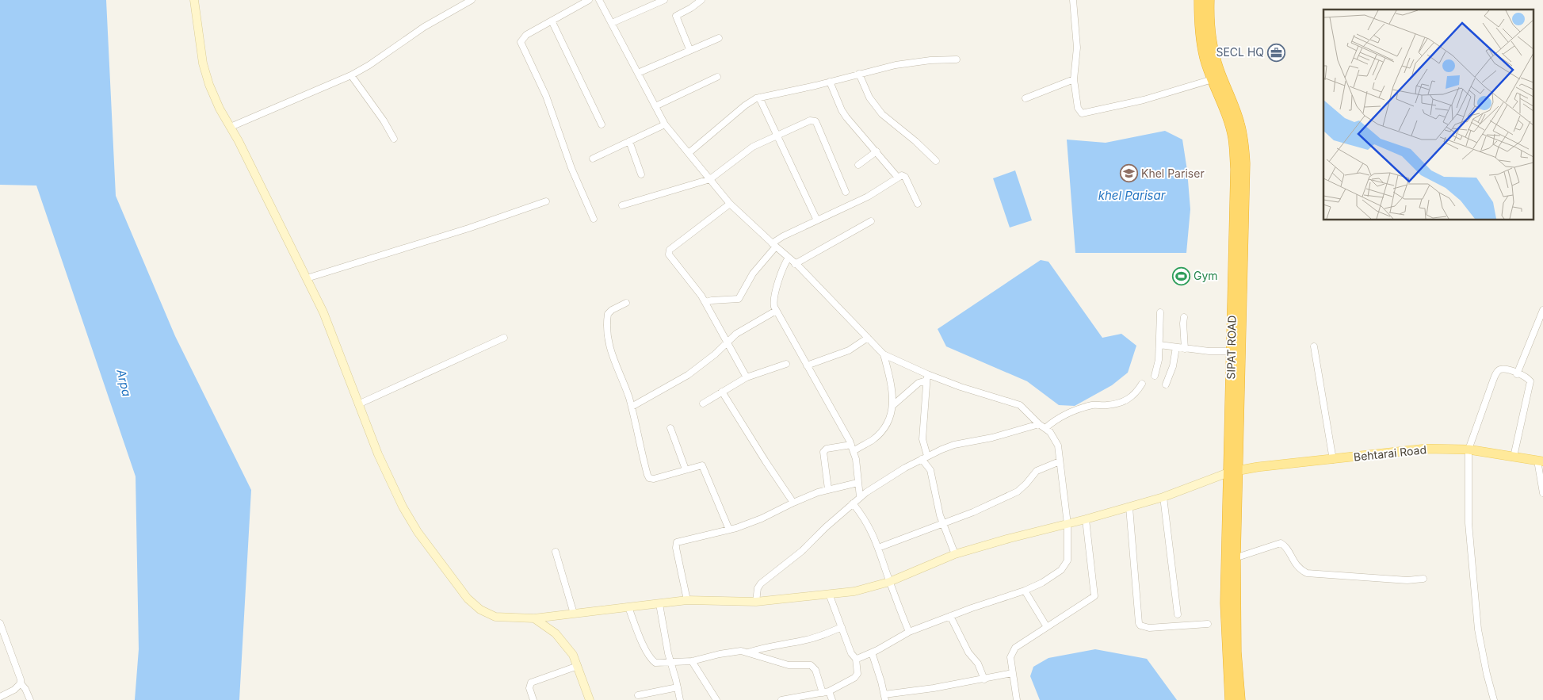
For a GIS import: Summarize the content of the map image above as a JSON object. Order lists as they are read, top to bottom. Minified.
{"streets":{"highway":["SIPAT ROAD"],"main road":["Behtarai Road"]},"crossings":[["SIPAT ROAD","Behtarai Road"]],"water":["khel Parisar","Arpa"],"places":{"office":["SECL HQ"],"school or university":["Khel Pariser"],"sports":["Gym"]}}
